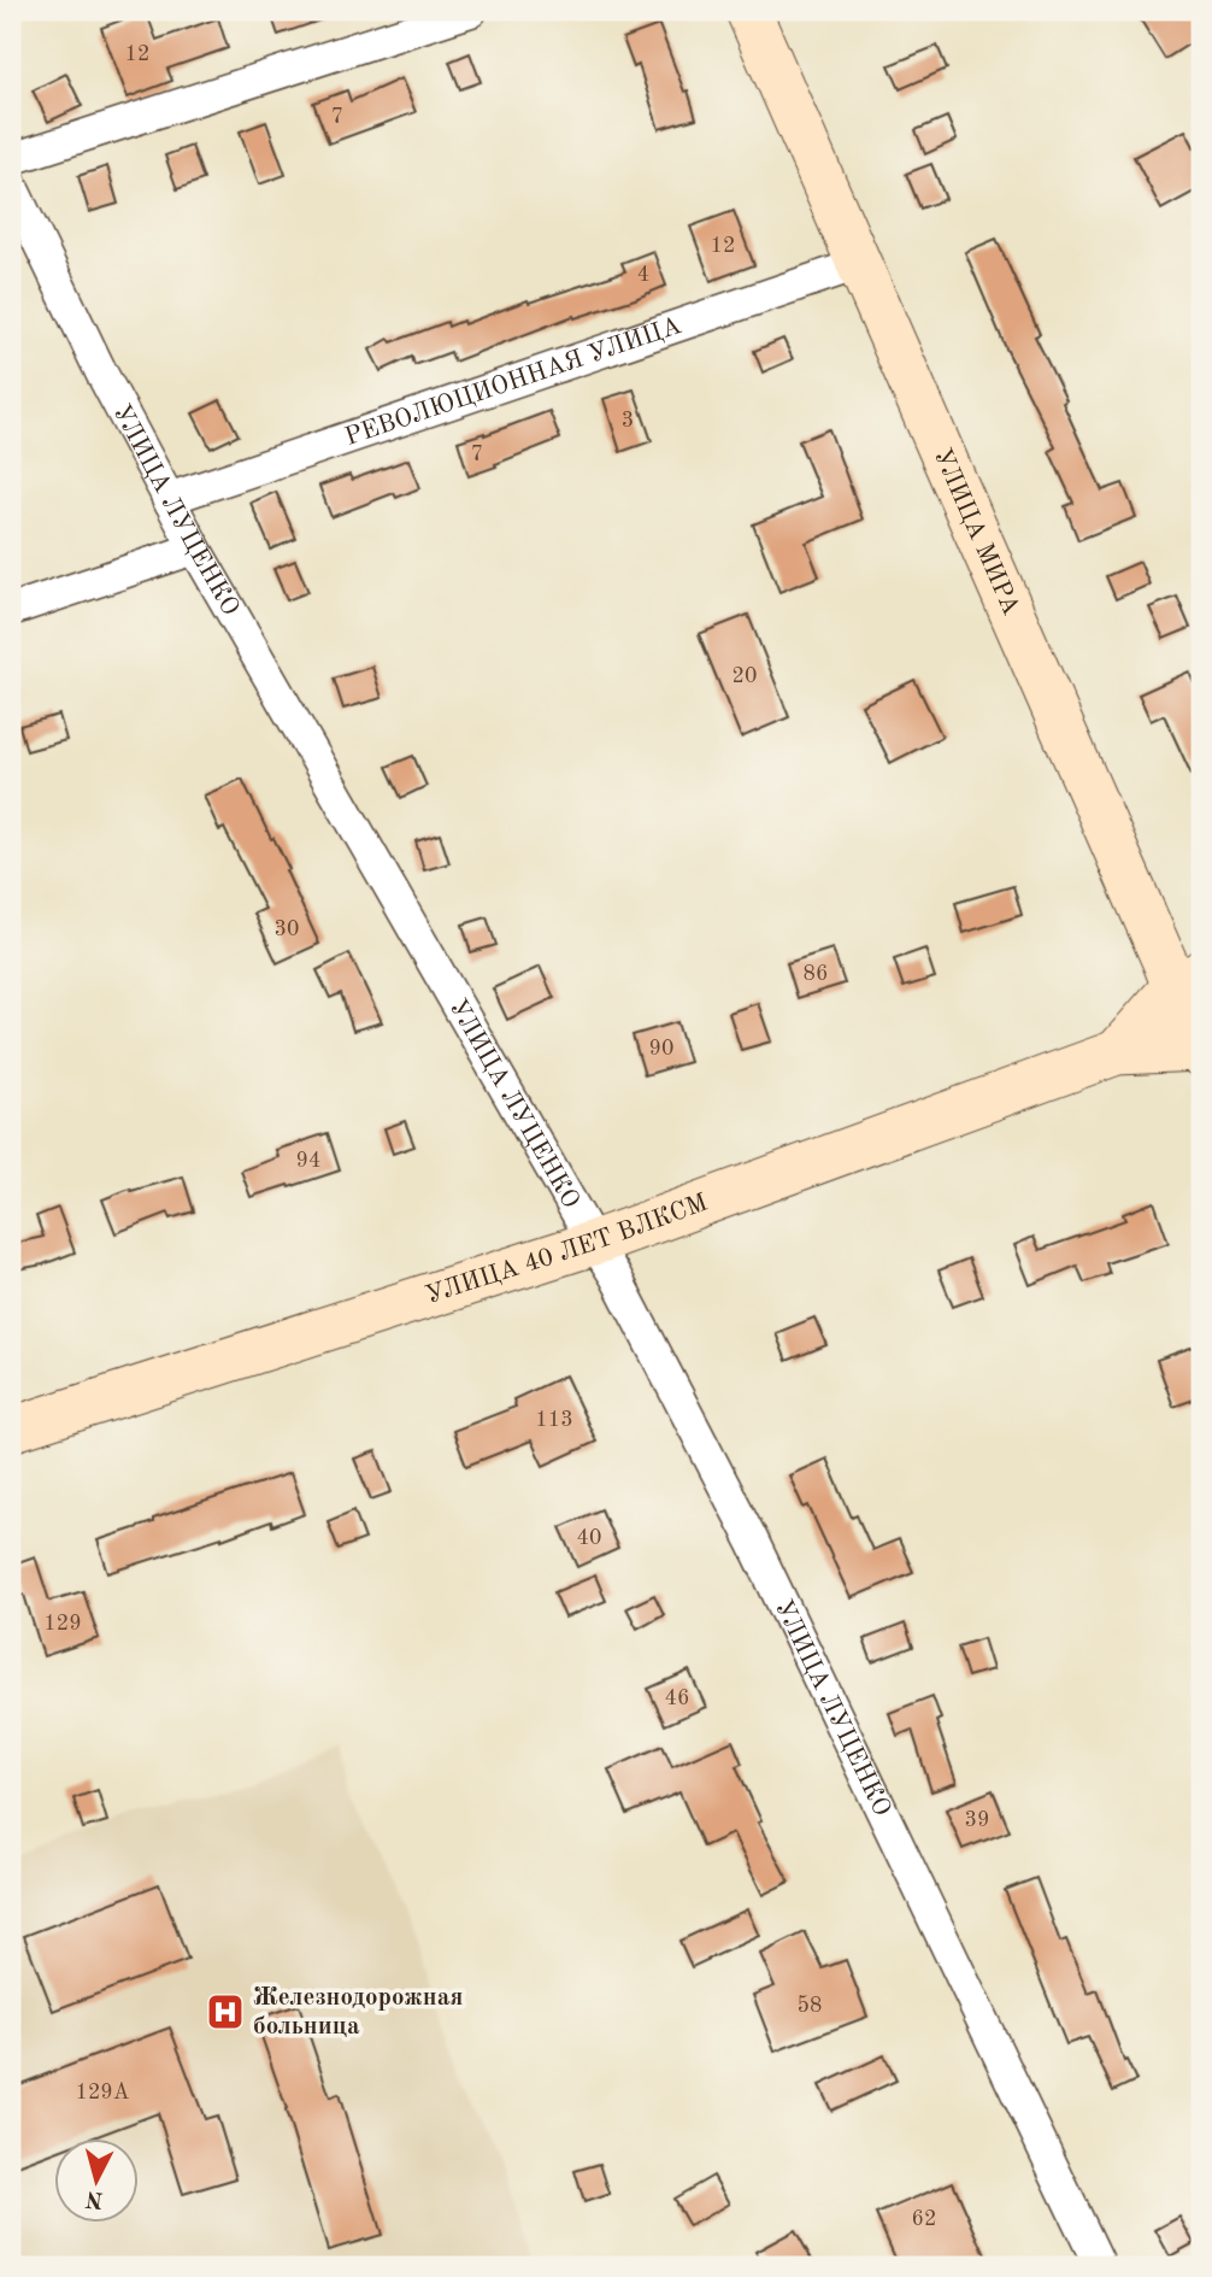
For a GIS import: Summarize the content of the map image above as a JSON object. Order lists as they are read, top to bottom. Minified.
{"streets":{"street":["РЕВОЛЮЦИОННАЯ УЛИЦА","УЛИЦА ЛУЦЕНКО","УЛИЦА МИРА","УЛИЦА 40 ЛЕТ ВЛКСМ"]},"crossings":[["РЕВОЛЮЦИОННАЯ УЛИЦА","УЛИЦА ЛУЦЕНКО"],["РЕВОЛЮЦИОННАЯ УЛИЦА","УЛИЦА МИРА"],["УЛИЦА ЛУЦЕНКО","УЛИЦА 40 ЛЕТ ВЛКСМ"],["УЛИЦА МИРА","УЛИЦА 40 ЛЕТ ВЛКСМ"]],"places":{"hospital":["Железнодорожная больница"]},"house_numbers":["12","7","12","4","3","7","20","30","86","90","94","113","40","129","46","39","58","129А","62"],"north":"bottom"}
